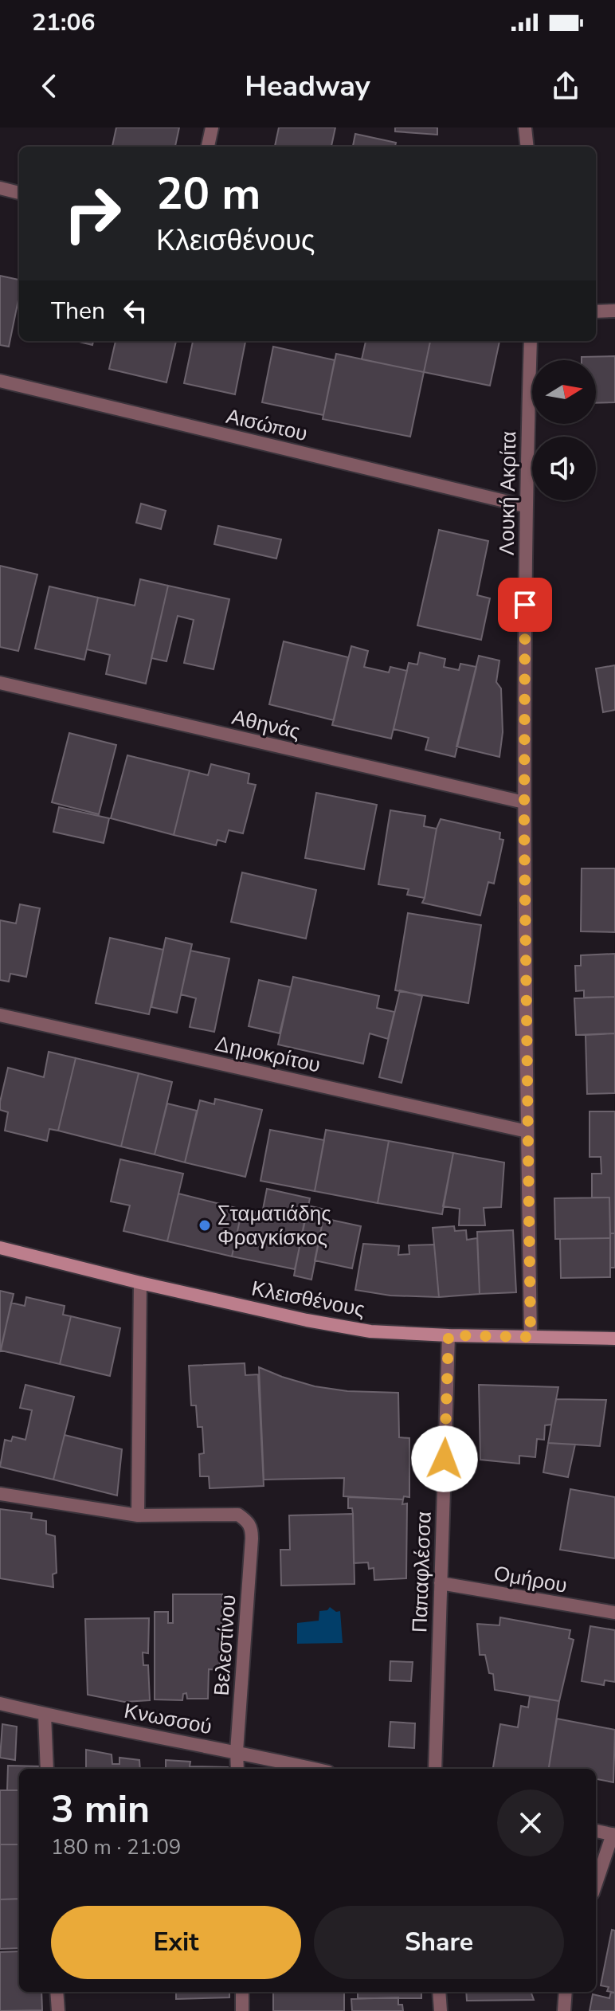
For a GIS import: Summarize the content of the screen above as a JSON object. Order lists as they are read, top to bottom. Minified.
{"streets":{"main road":["Κλεισθένους"],"street":["Αισώπου","Λουκή Ακρίτα","Αθηνάς","Δημοκρίτου","Παπαφλέσσα","Ομήρου","Βελεστίνου","Κνωσσού"]},"crossings":[["Αισώπου","Λουκή Ακρίτα"],["Λουκή Ακρίτα","Αθηνάς"],["Λουκή Ακρίτα","Δημοκρίτου"],["Λουκή Ακρίτα","Κλεισθένους"],["Κλεισθένους","Παπαφλέσσα"],["Παπαφλέσσα","Ομήρου"],["Βελεστίνου","Κνωσσού"]],"places":["Σταματιάδης Φραγκίσκος"],"north":"right","page":{"status":"21:06","header":"Headway","turn":["20 m","Κλεισθένους"],"then":"Then","heading":["3 min","180 m · 21:09"],"buttons":["Exit","Share"]}}
